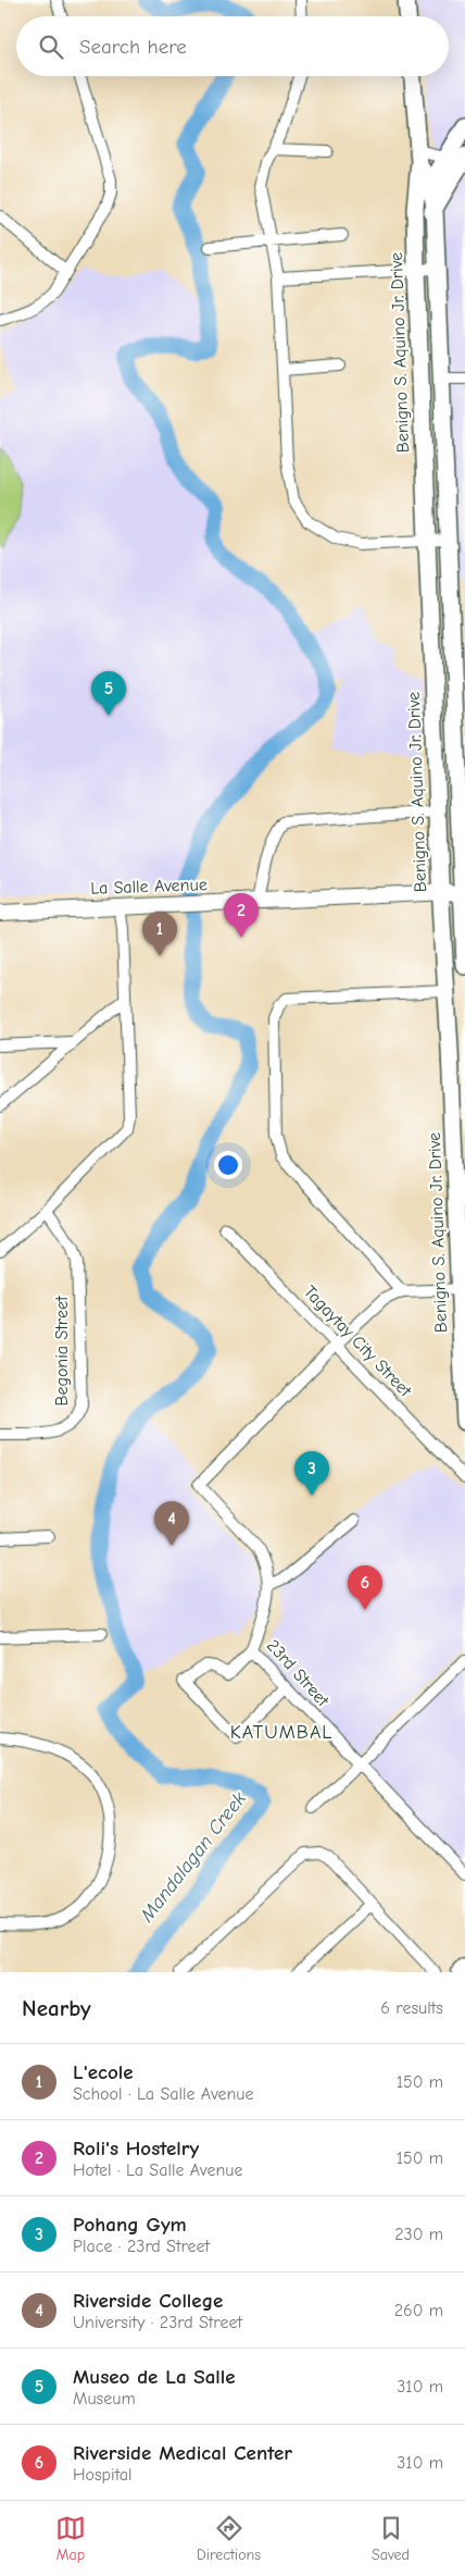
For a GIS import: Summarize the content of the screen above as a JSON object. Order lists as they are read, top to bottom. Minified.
{"streets":{"main road":["Benigno S. Aquino Jr. Drive"],"street":["La Salle Avenue","Tagaytay City Street","Begonia Street","23rd Street"]},"crossings":[["Benigno S. Aquino Jr. Drive","La Salle Avenue"],["Tagaytay City Street","23rd Street"]],"districts":["KATUMBAL"],"water":["Mandalagan Creek"],"page":{"search":"Search here","pins":["5","2","1","3","4","6"],"heading":["Nearby","6 results"],"list":[{"mark":"1","name":"L'ecole","note":"School · La Salle Avenue","value":"150 m"},{"mark":"2","name":"Roli's Hostelry","note":"Hotel · La Salle Avenue","value":"150 m"},{"mark":"3","name":"Pohang Gym","note":"Place · 23rd Street","value":"230 m"},{"mark":"4","name":"Riverside College","note":"University · 23rd Street","value":"260 m"},{"mark":"5","name":"Museo de La Salle","note":"Museum","value":"310 m"},{"mark":"6","name":"Riverside Medical Center","note":"Hospital","value":"310 m"}],"nav":["Map","Directions","Saved"]}}
